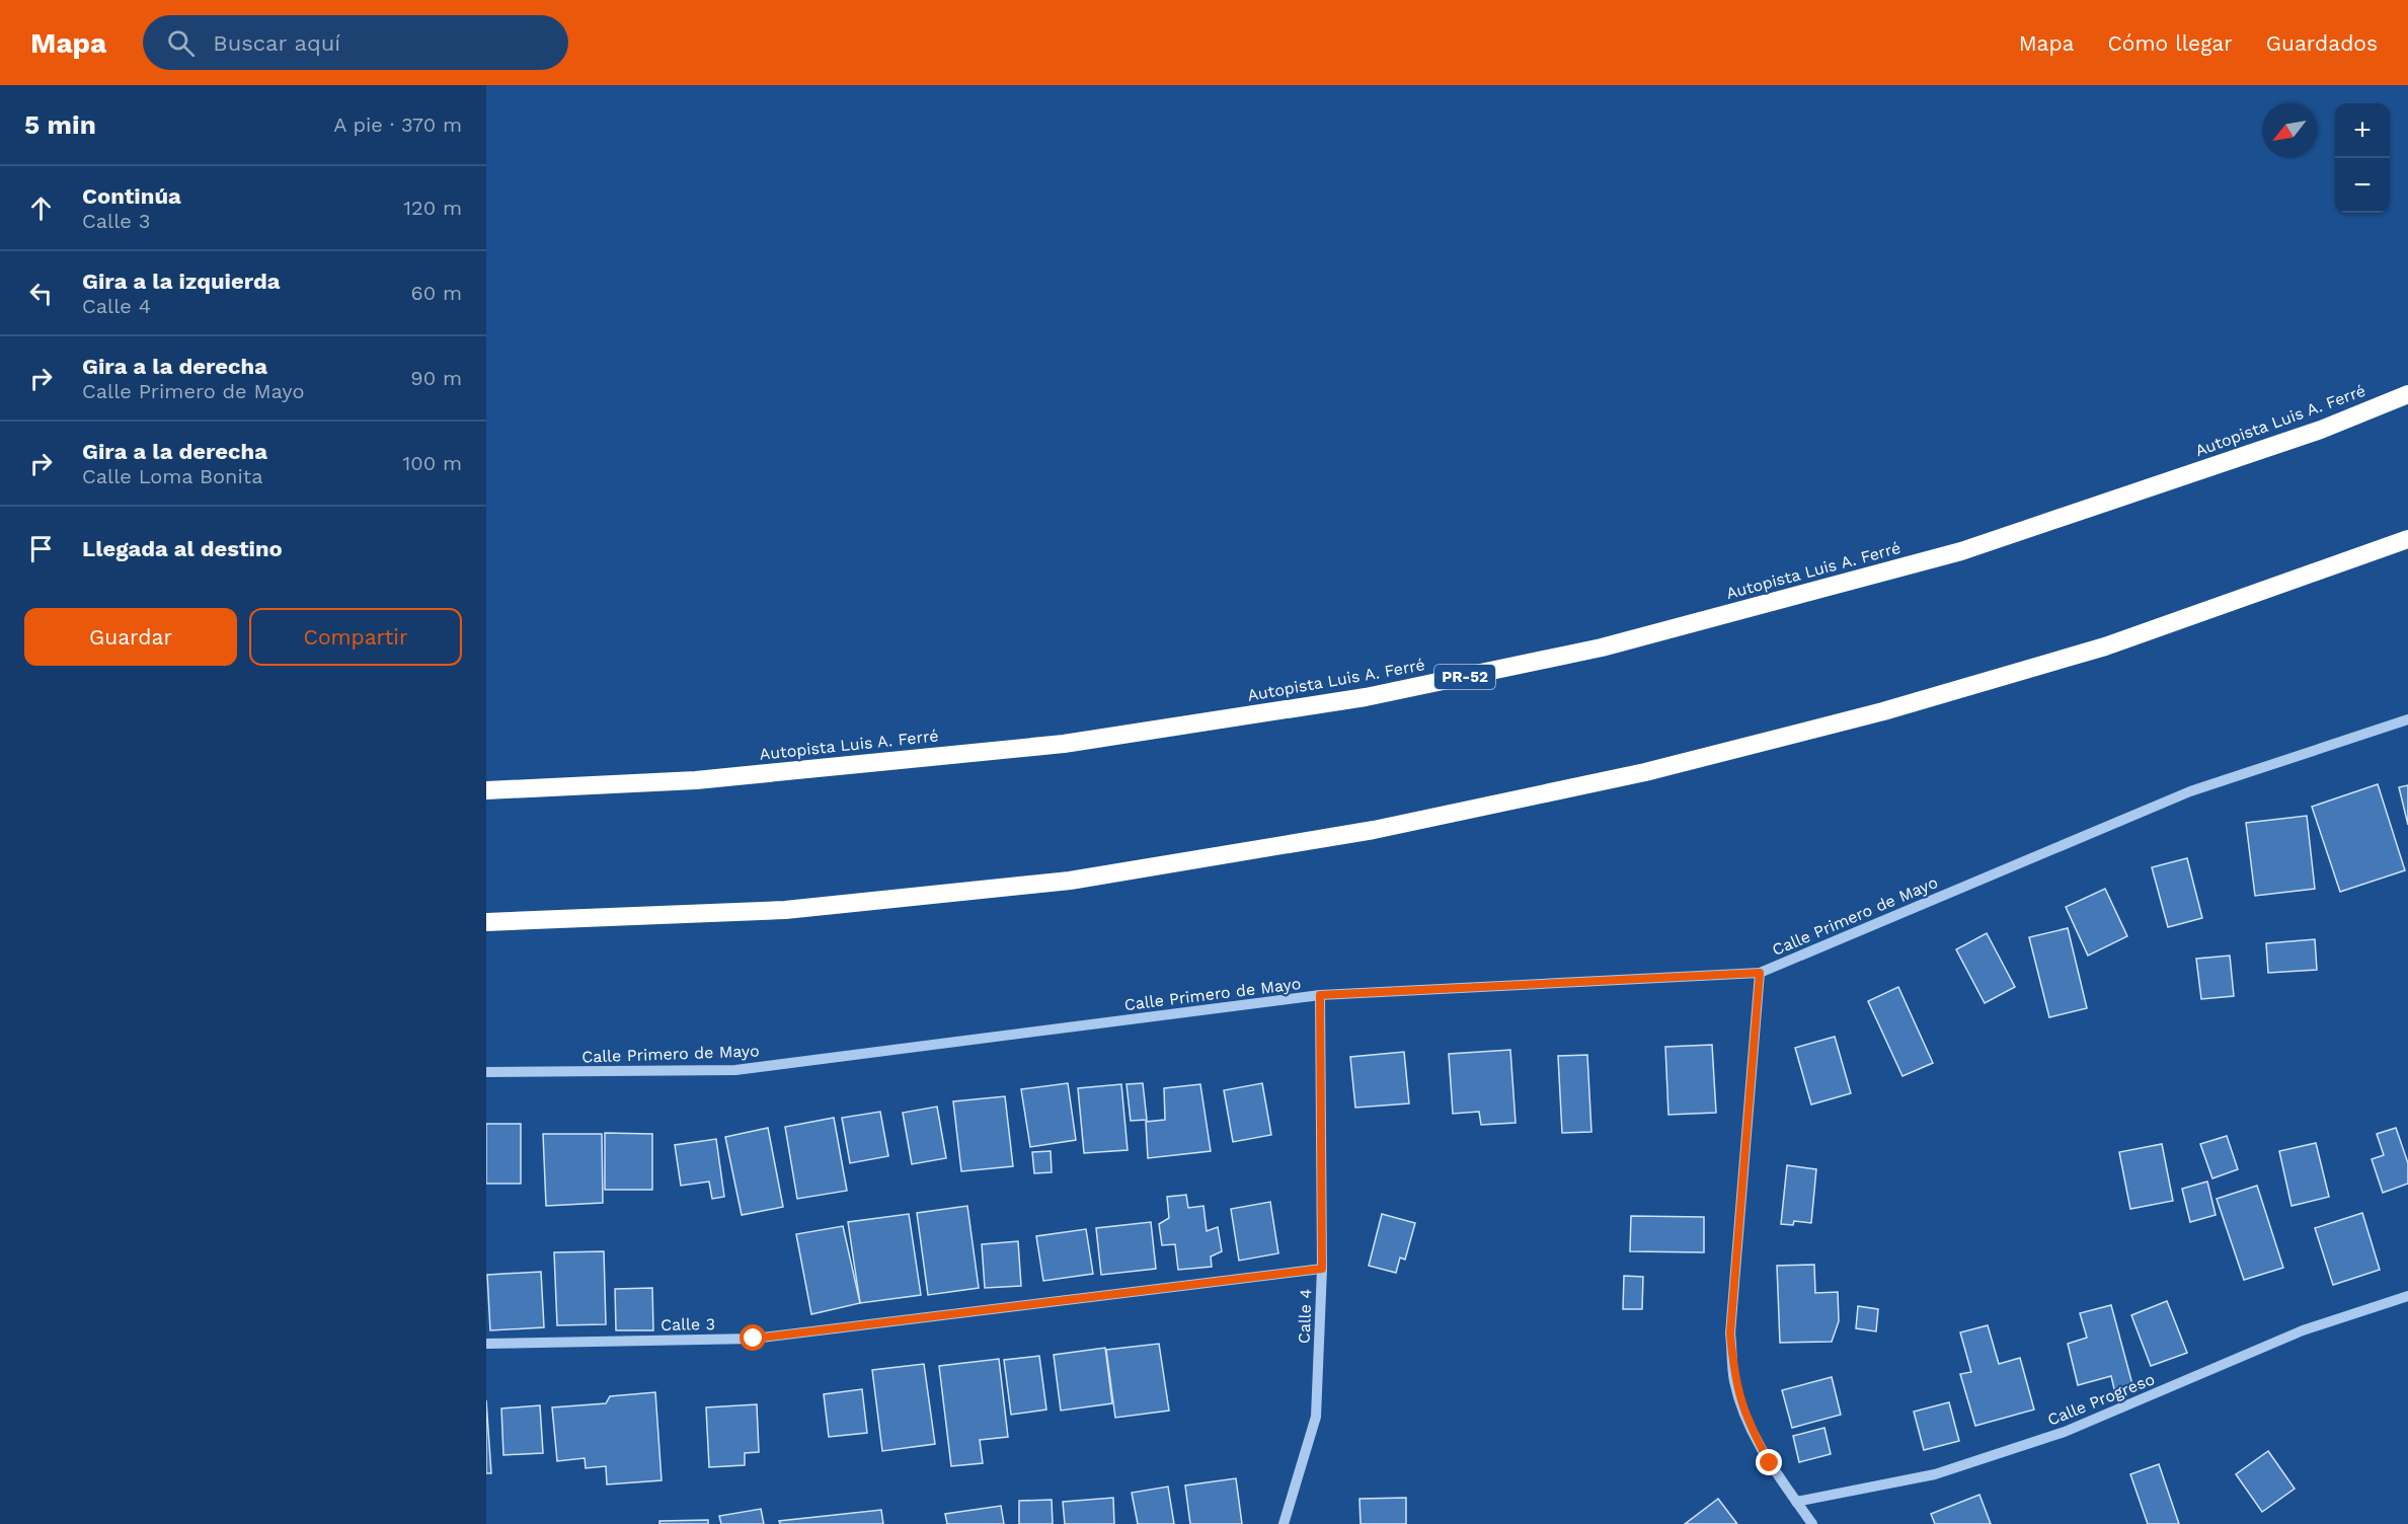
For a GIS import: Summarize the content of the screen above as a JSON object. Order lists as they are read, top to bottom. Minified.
{"streets":{"highway":["Autopista Luis A. Ferré","PR-52"],"street":["Calle Primero de Mayo","Calle 4","Calle 3","Calle Progreso"]},"crossings":[["Calle Primero de Mayo","Calle 4"],["Calle 4","Calle 3"]],"north":"bottom left","page":{"header":"Mapa","search":"Buscar aquí","nav":["Mapa","Cómo llegar","Guardados"],"heading":["5 min","A pie · 370 m"],"map_buttons":["+","−"],"list":[["Continúa","Calle 3","120 m"],["Gira a la izquierda","Calle 4","60 m"],["Gira a la derecha","Calle Primero de Mayo","90 m"],["Gira a la derecha","Calle Loma Bonita","100 m"],"Llegada al destino"],"buttons":["Guardar","Compartir"]}}
